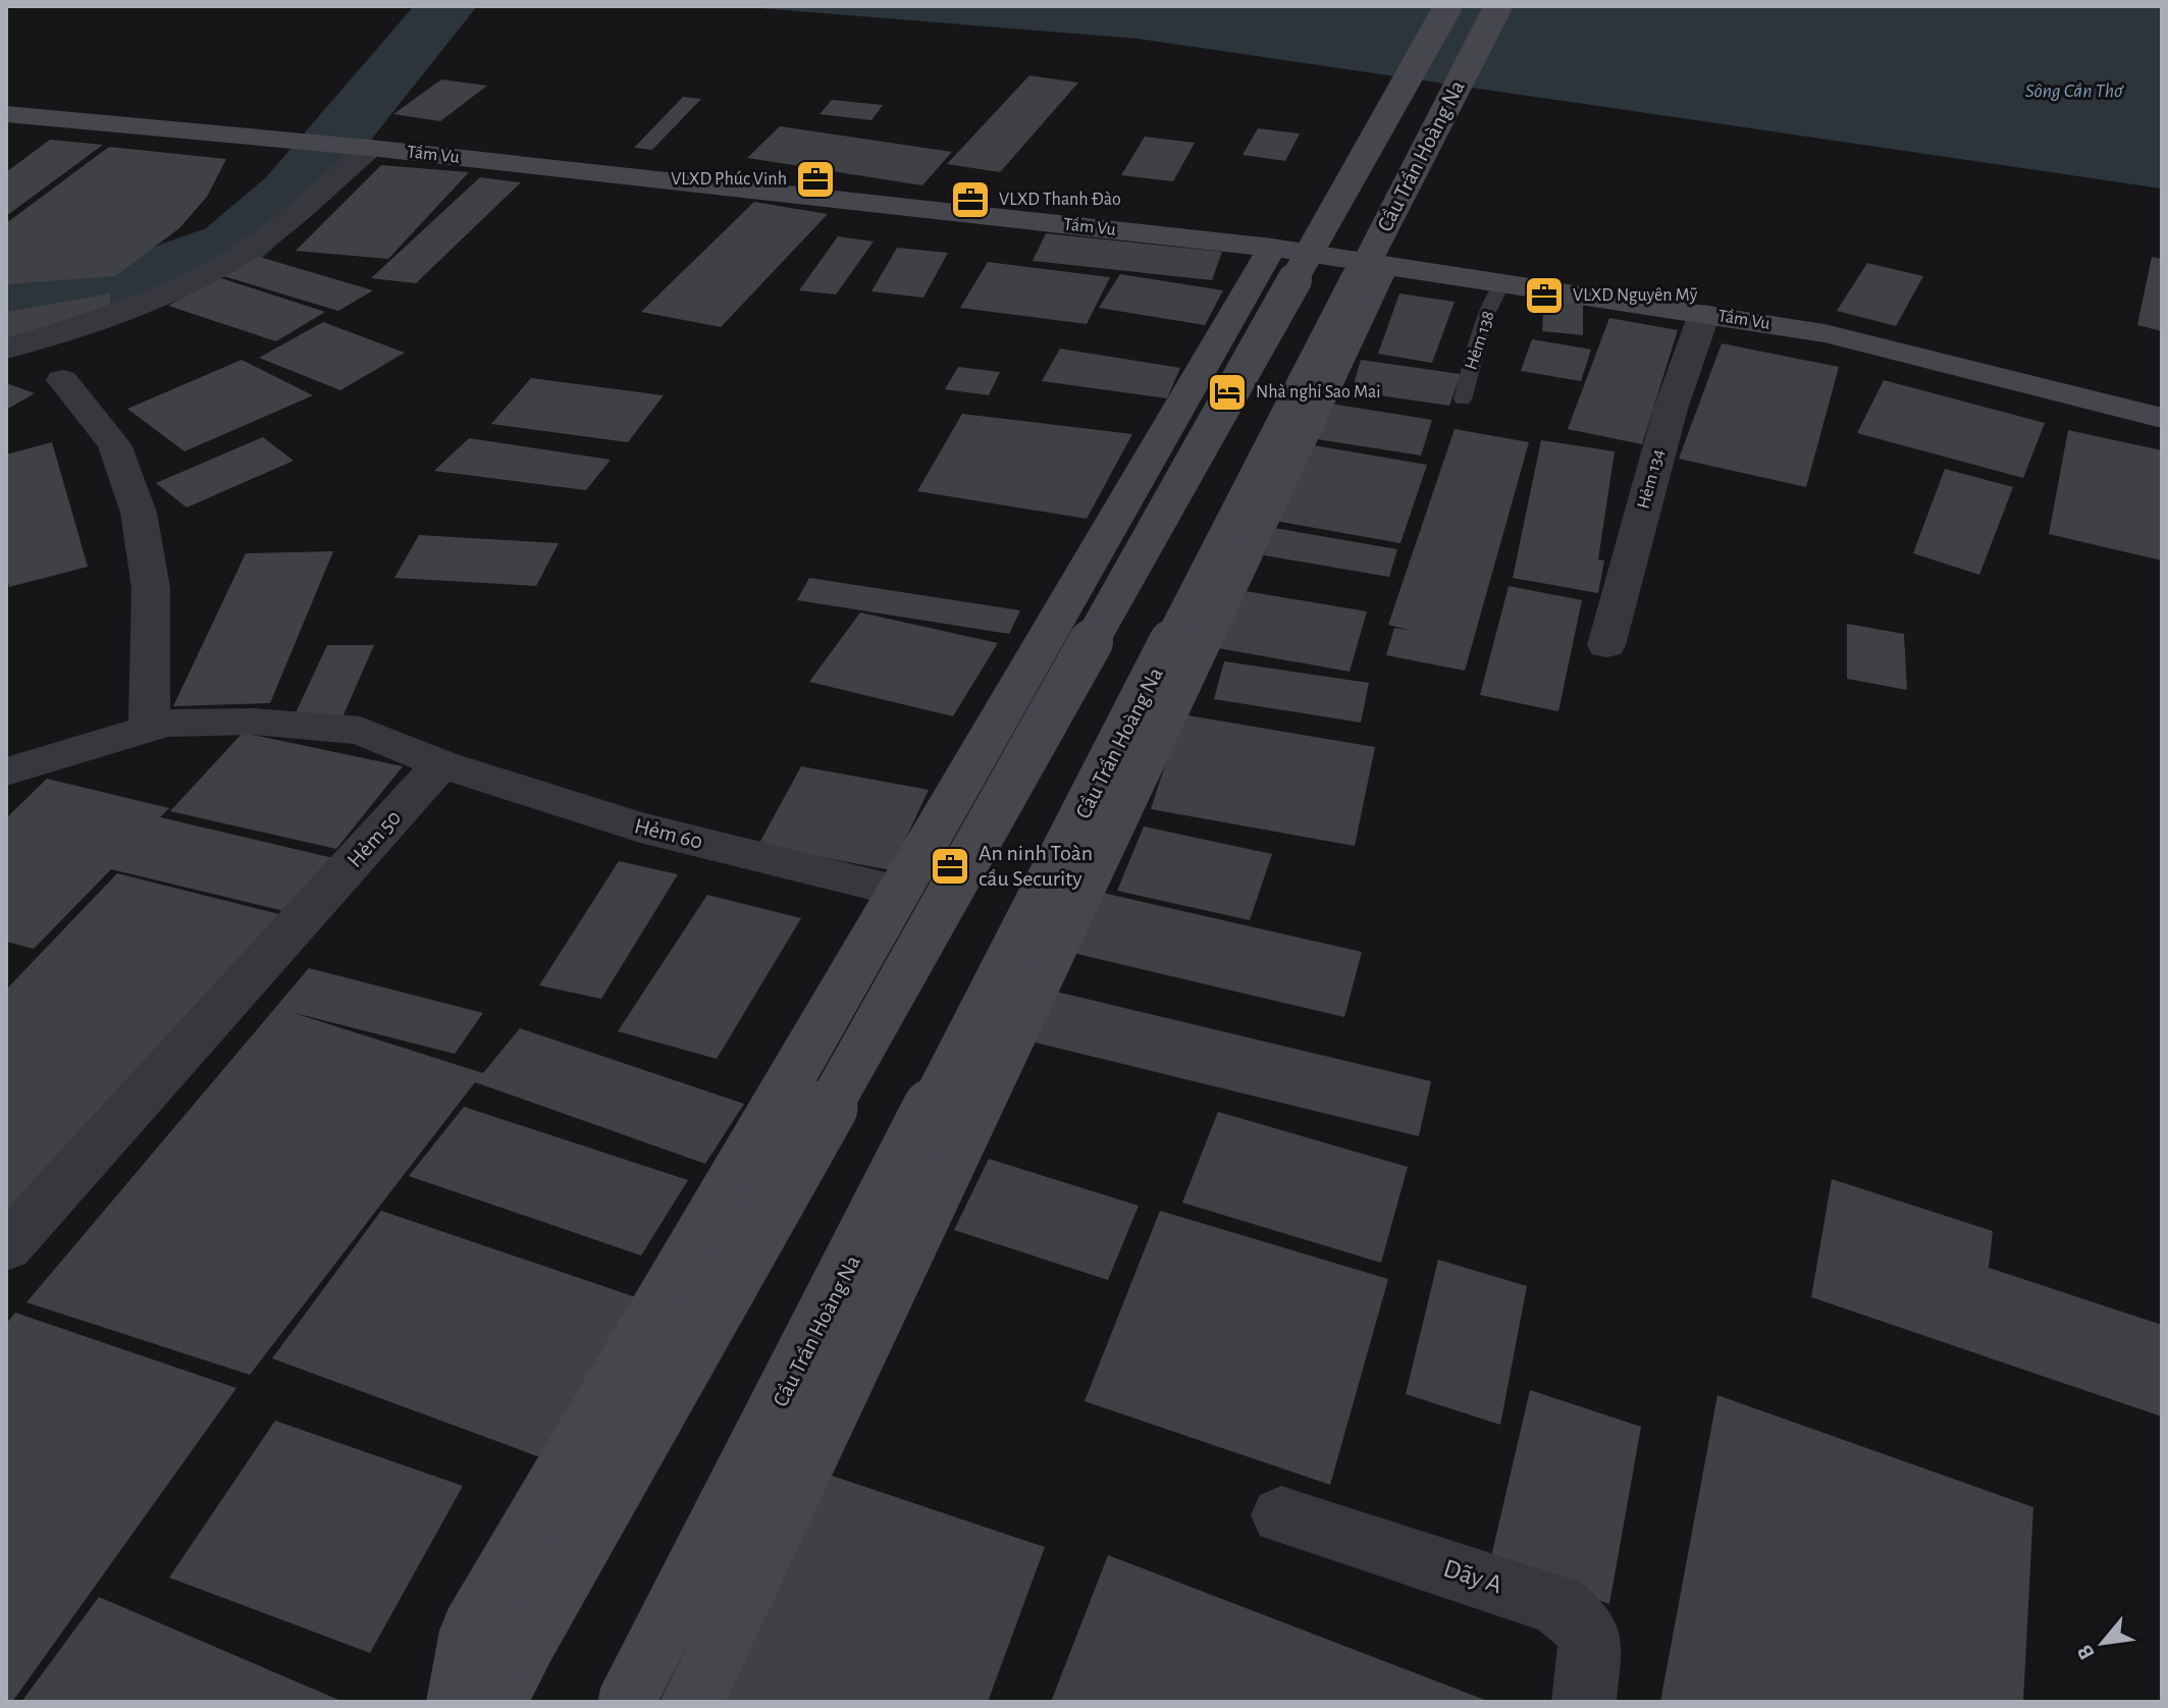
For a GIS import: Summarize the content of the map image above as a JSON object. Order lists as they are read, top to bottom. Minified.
{"streets":{"main road":["Tầm Vu","Cầu Trần Hoàng Na"],"street":["Hẻm 134","Hẻm 60","Hẻm 50","Dãy A"],"lane":["Hẻm 138"]},"crossings":[["Tầm Vu","Hẻm 138"],["Tầm Vu","Hẻm 134"],["Hẻm 60","Hẻm 50"]],"water":["Sông Cần Thơ"],"places":{"office":["VLXD Phúc Vinh","VLXD Thanh Đào","VLXD Nguyên Mỹ","An ninh Toàn cầu Security"],"hotel":["Nhà nghỉ Sao Mai"]},"north":"bottom left"}
